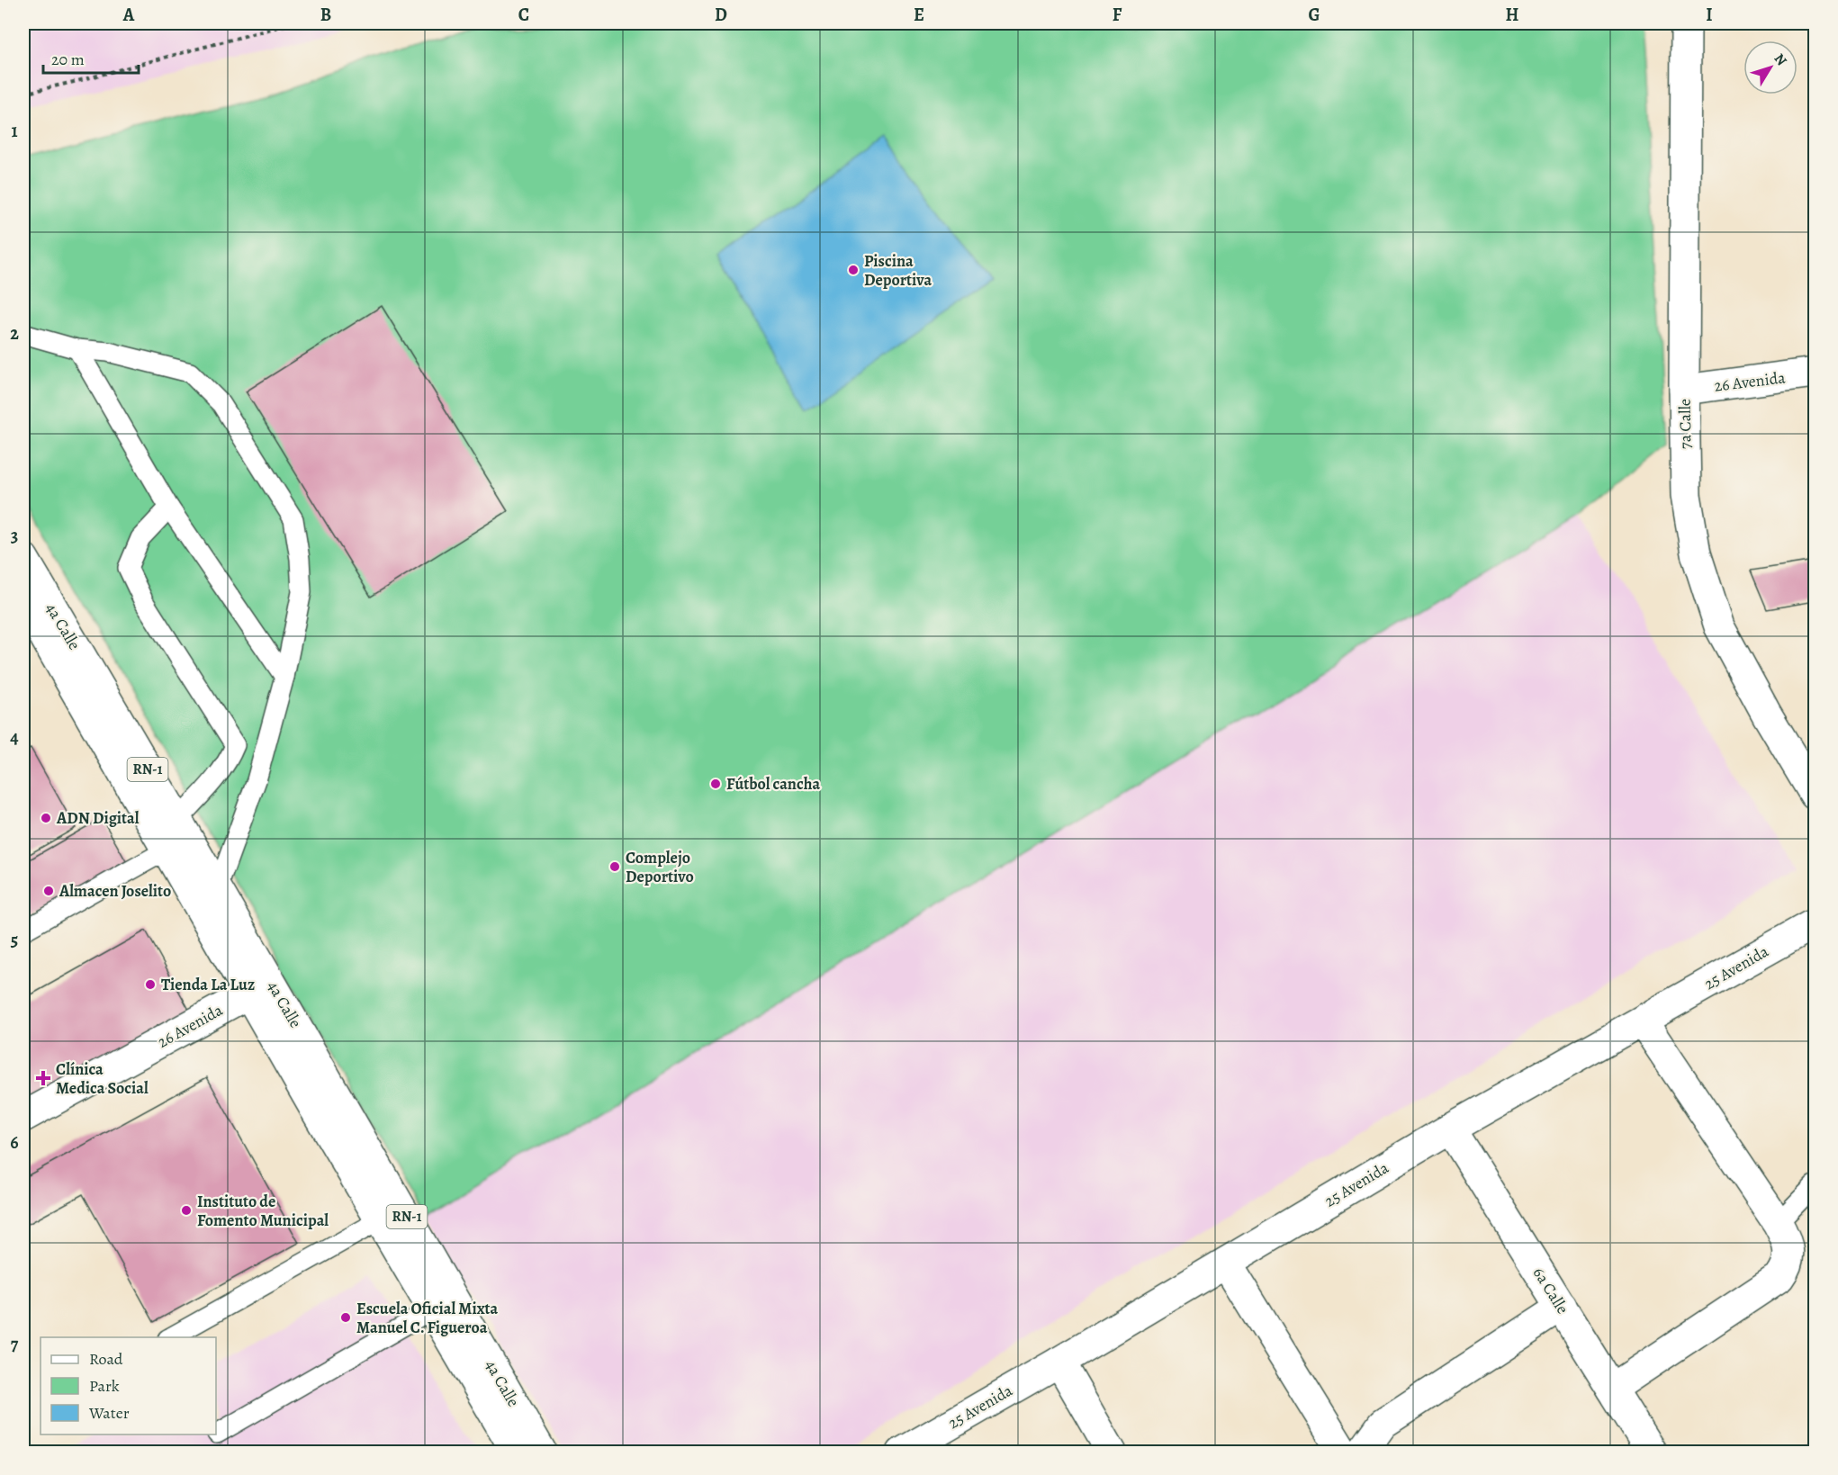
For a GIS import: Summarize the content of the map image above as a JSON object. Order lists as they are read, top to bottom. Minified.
{"streets":{"street":["26 Avenida","7a Calle","4a Calle","RN-1","25 Avenida","6a Calle"]},"crossings":[["26 Avenida","7a Calle"],["26 Avenida","4a Calle"],["25 Avenida","6a Calle"]],"places":{"other":["Piscina Deportiva","Fútbol cancha","ADN Digital","Complejo Deportivo","Almacen Joselito","Tienda La Luz","Instituto de Fomento Municipal","Escuela Oficial Mixta Manuel C. Figueroa"],"health":["Clínica Medica Social"]},"legend":["Road","Park","Water"],"scale_bar":"20 m","north":"top right","grid":{"columns":["A","B","C","D","E","F","G","H","I"],"rows":["1","2","3","4","5","6","7"]}}
